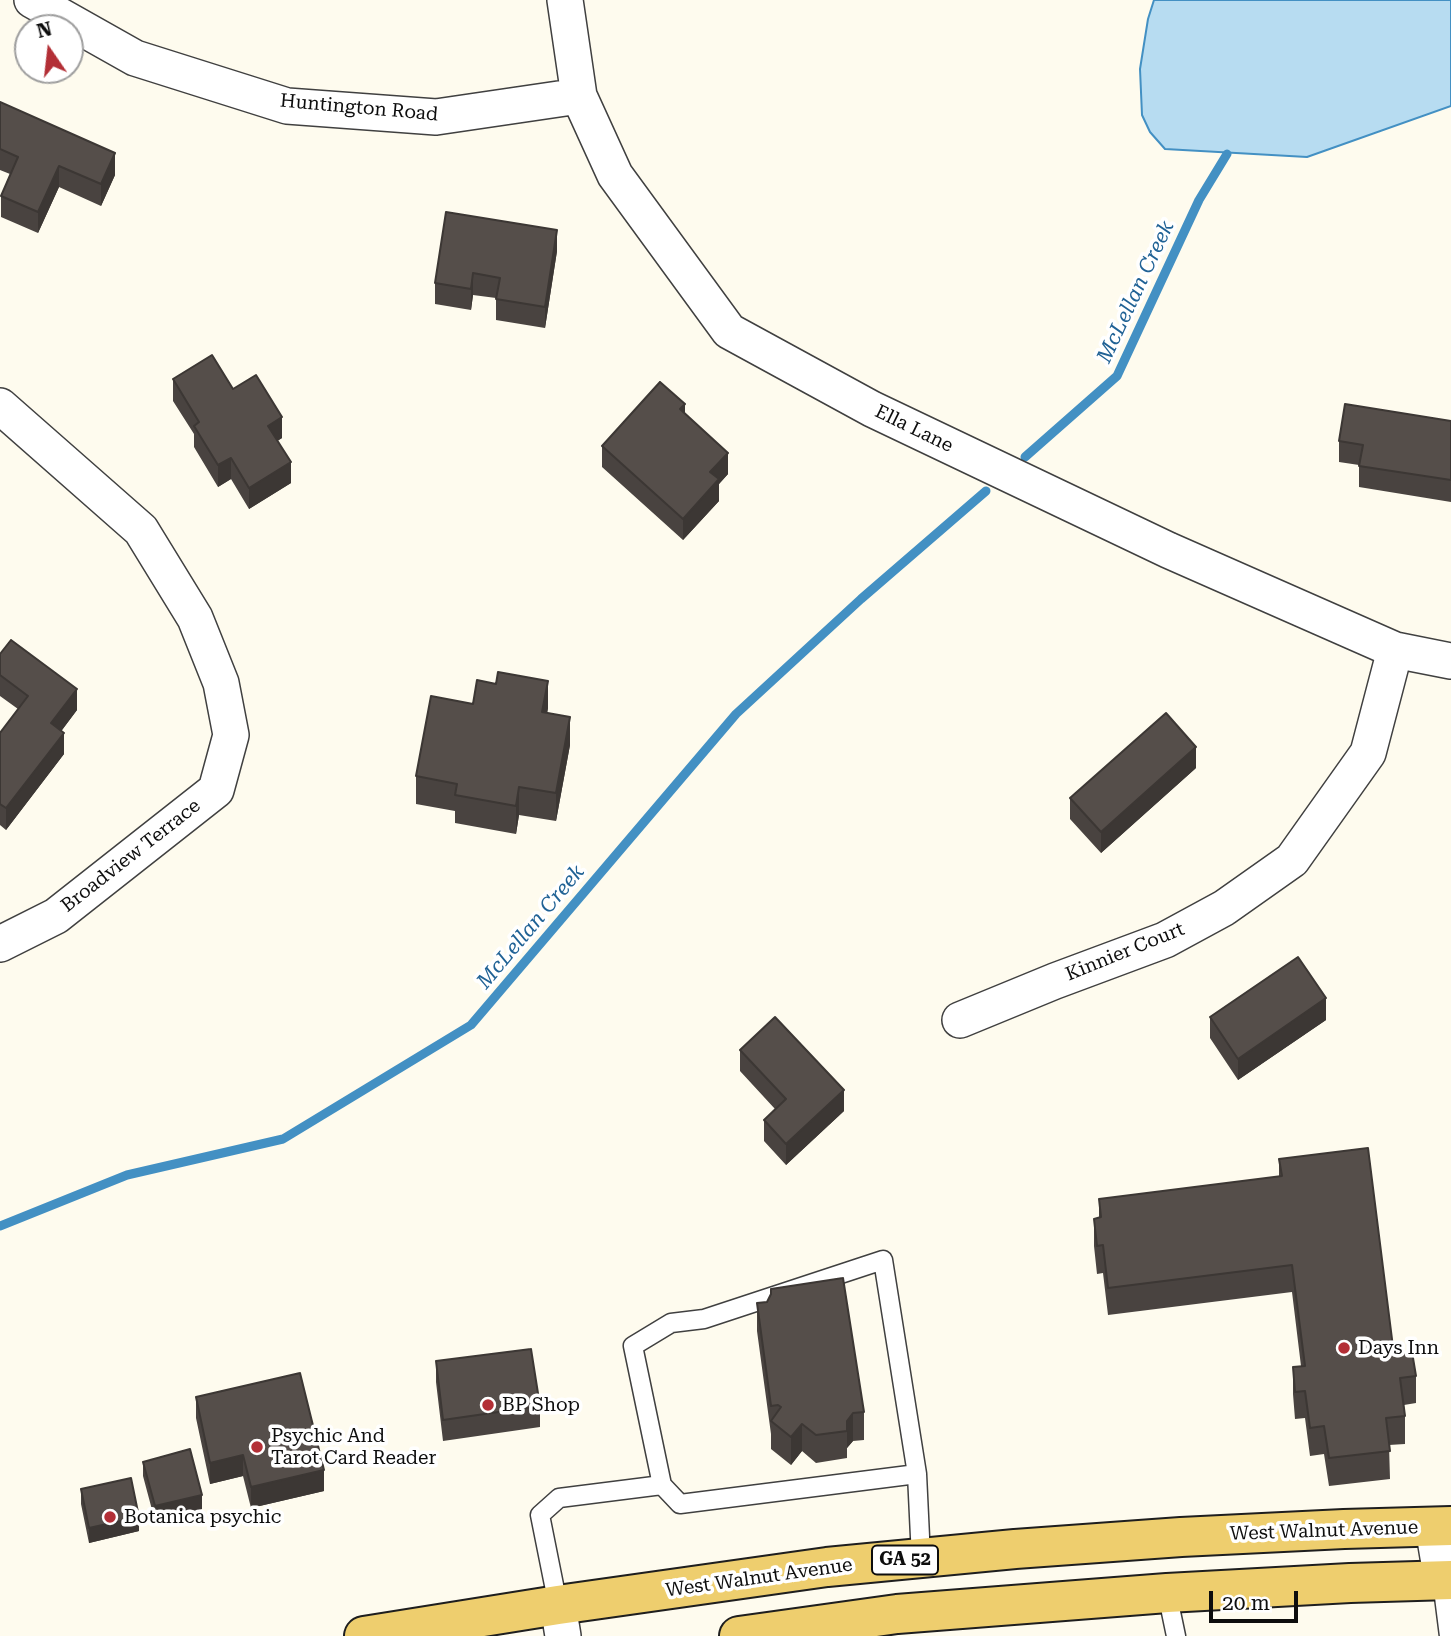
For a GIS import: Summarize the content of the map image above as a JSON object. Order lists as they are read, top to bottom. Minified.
{"streets":{"main road":["West Walnut Avenue","GA 52"],"street":["Huntington Road","Ella Lane","Broadview Terrace","Kinnier Court"]},"crossings":[["Huntington Road","Ella Lane"],["Ella Lane","Kinnier Court"]],"water":["McLellan Creek"],"places":["Days Inn","BP Shop","Psychic And Tarot Card Reader","Botanica psychic"],"scale_bar":"20 m","north":"top"}
